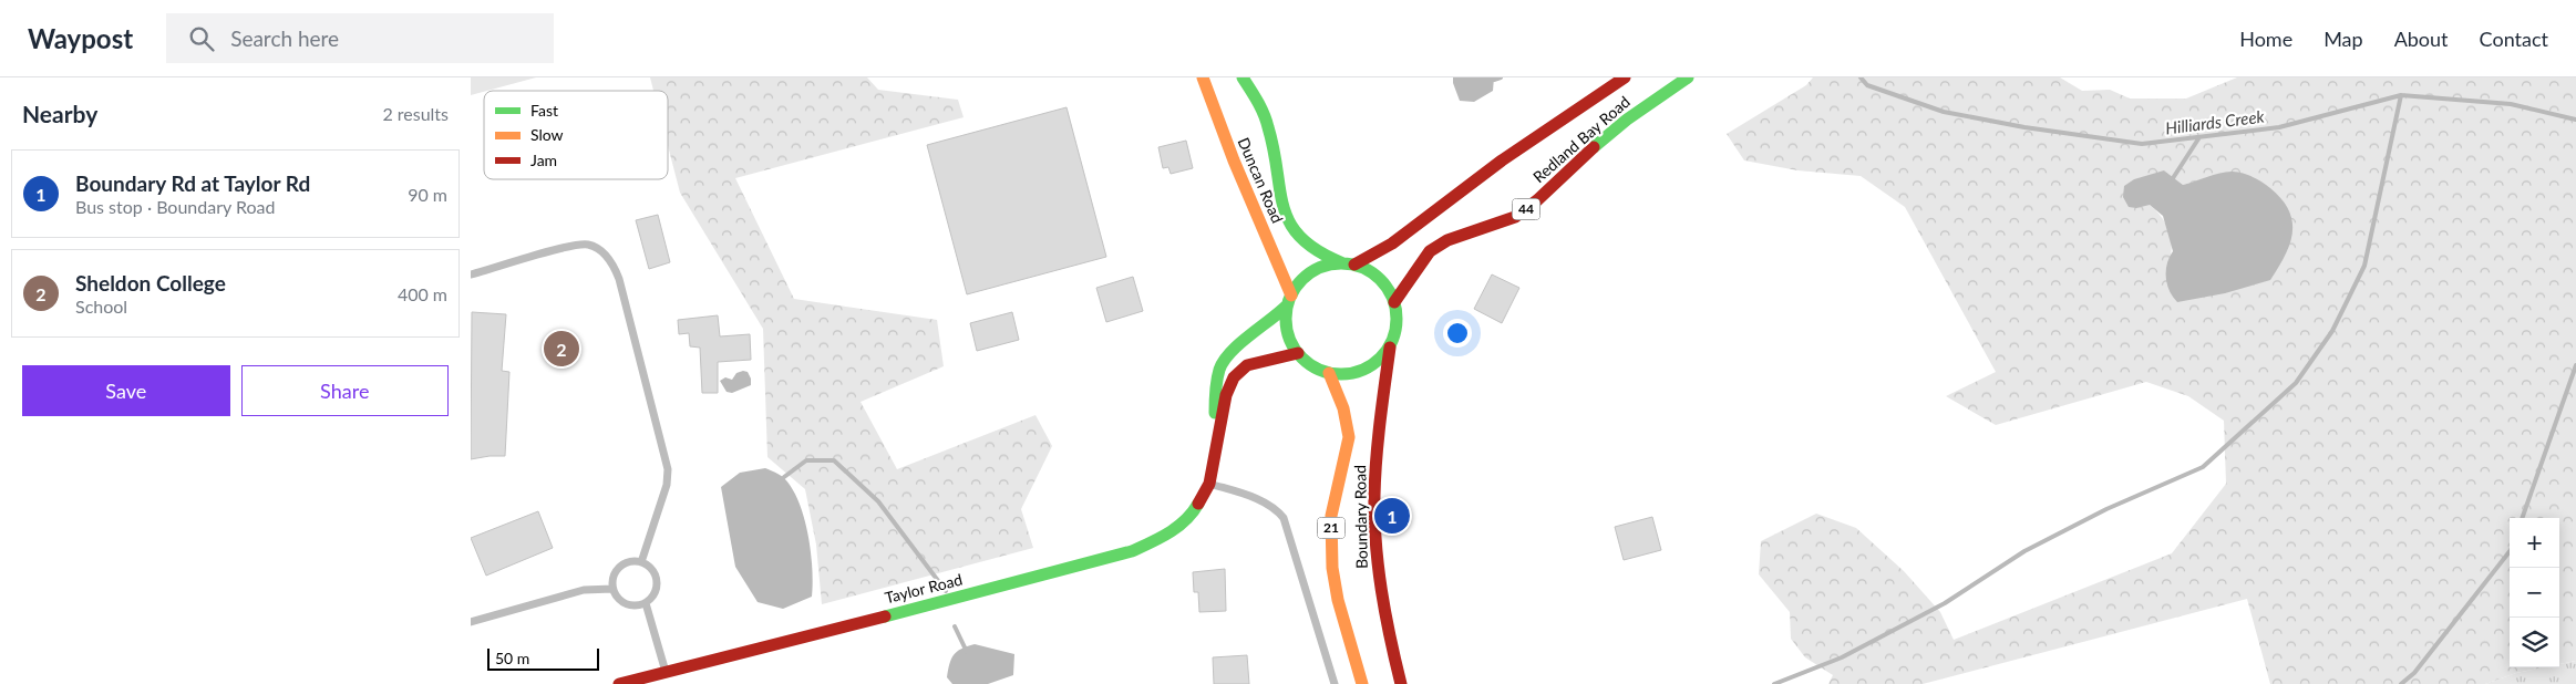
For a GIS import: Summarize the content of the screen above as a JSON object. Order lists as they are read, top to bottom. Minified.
{"streets":{"main road":["Redland Bay Road","Duncan Road","44","Boundary Road","21","Taylor Road"]},"crossings":[["Redland Bay Road","Duncan Road"],["Redland Bay Road","Boundary Road"],["Redland Bay Road","Taylor Road"],["Duncan Road","Boundary Road"],["Duncan Road","Taylor Road"],["Boundary Road","Taylor Road"]],"water":["Hilliards Creek"],"legend":["Fast","Slow","Jam"],"scale_bar":"50 m","page":{"header":"Waypost","search":"Search here","nav":["Home","Map","About","Contact"],"heading":["Nearby","2 results"],"list":[{"mark":"1","name":"Boundary Rd at Taylor Rd","note":"Bus stop · Boundary Road","value":"90 m"},{"mark":"2","name":"Sheldon College","note":"School","value":"400 m"}],"pins":["2","1"],"buttons":["Save","Share"],"map_buttons":["+","−"],"scale":"50 m"}}
